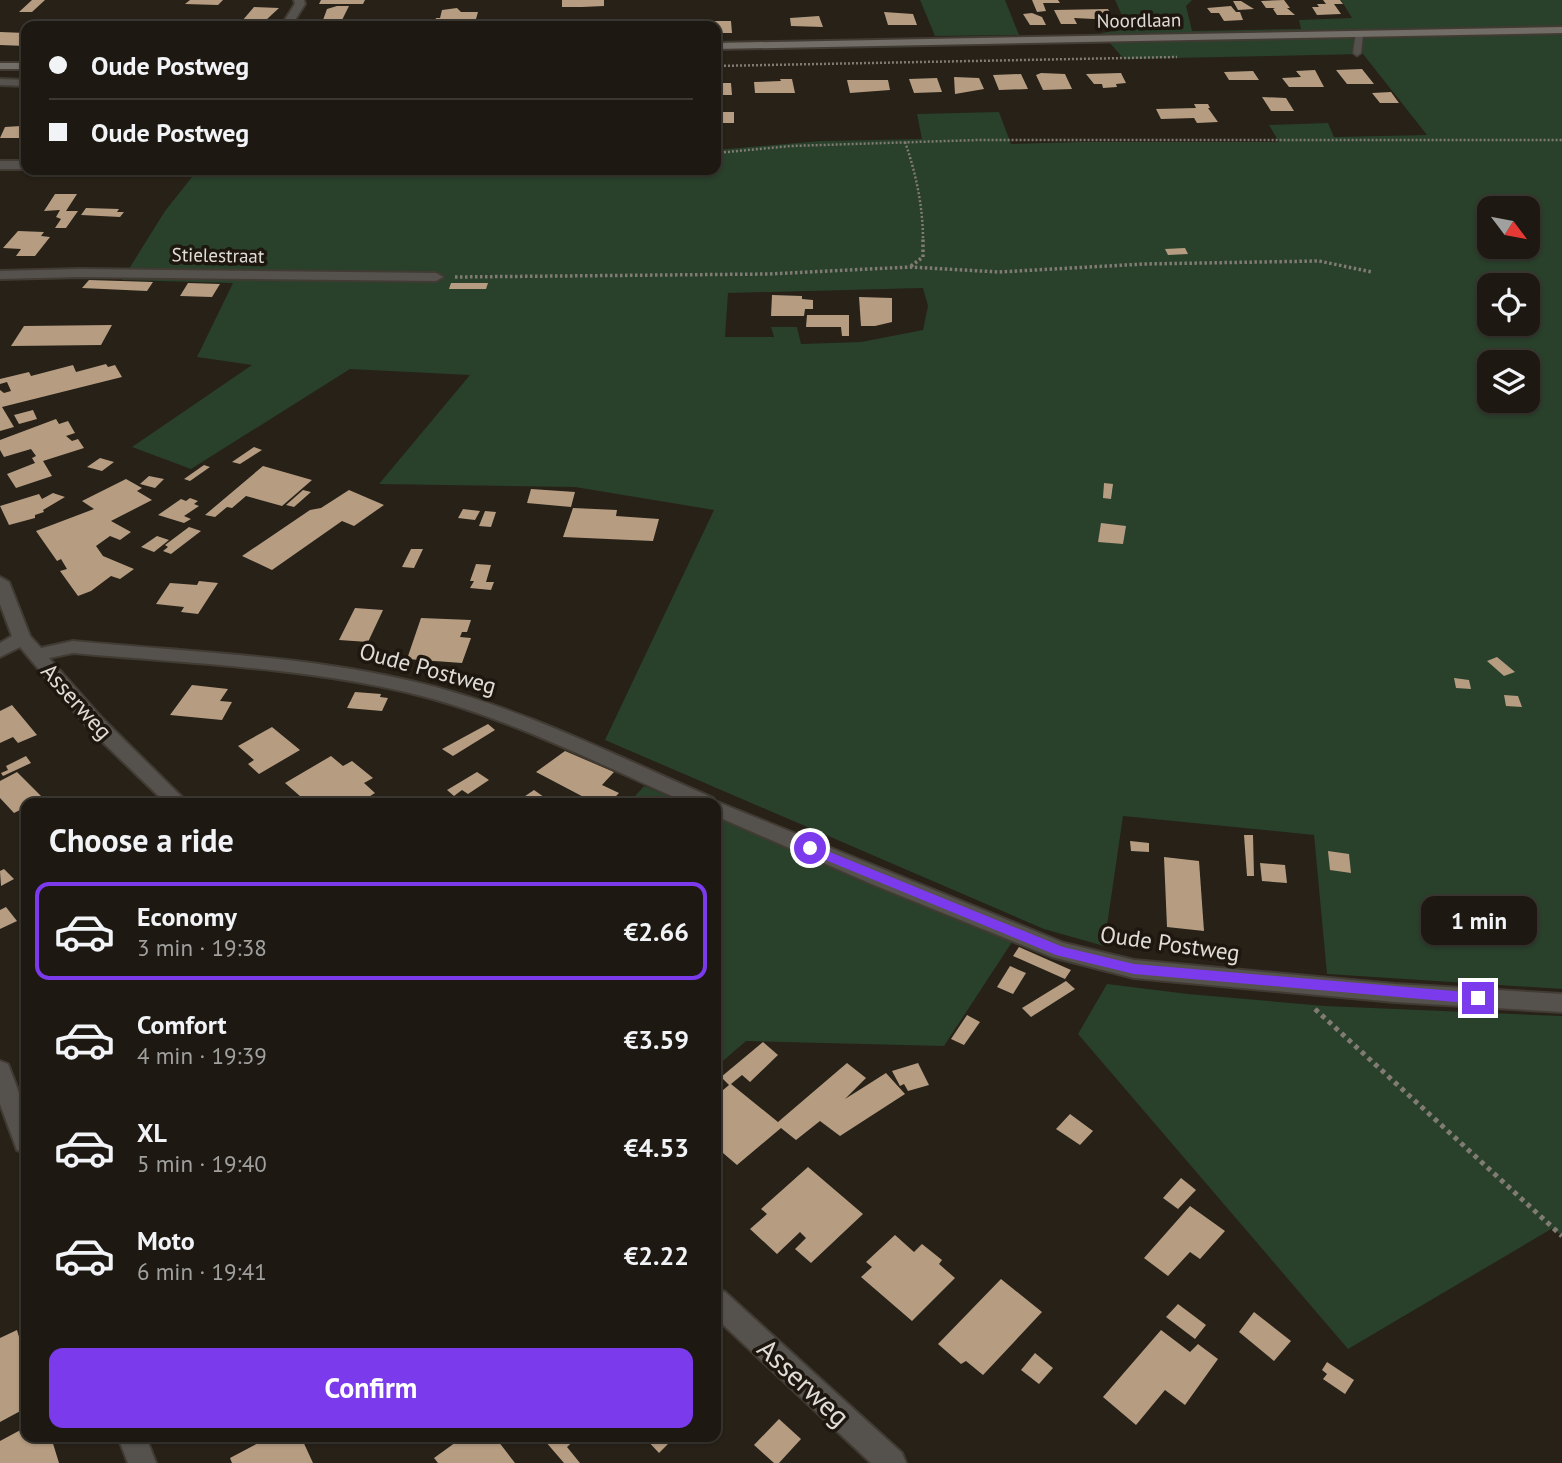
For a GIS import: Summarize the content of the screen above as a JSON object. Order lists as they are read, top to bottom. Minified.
{"streets":{"main road":["Noordlaan"],"street":["Stielestraat","Oude Postweg","Asserweg"]},"crossings":[["Oude Postweg","Asserweg"]],"north":"bottom right","page":{"banner":["Oude Postweg","Oude Postweg"],"heading":"Choose a ride","list":[{"name":"Economy","note":"3 min · 19:38","value":"€2.66"},{"name":"Comfort","note":"4 min · 19:39","value":"€3.59"},{"name":"XL","note":"5 min · 19:40","value":"€4.53"},{"name":"Moto","note":"6 min · 19:41","value":"€2.22"}],"bubble":"1 min","buttons":"Confirm"}}
